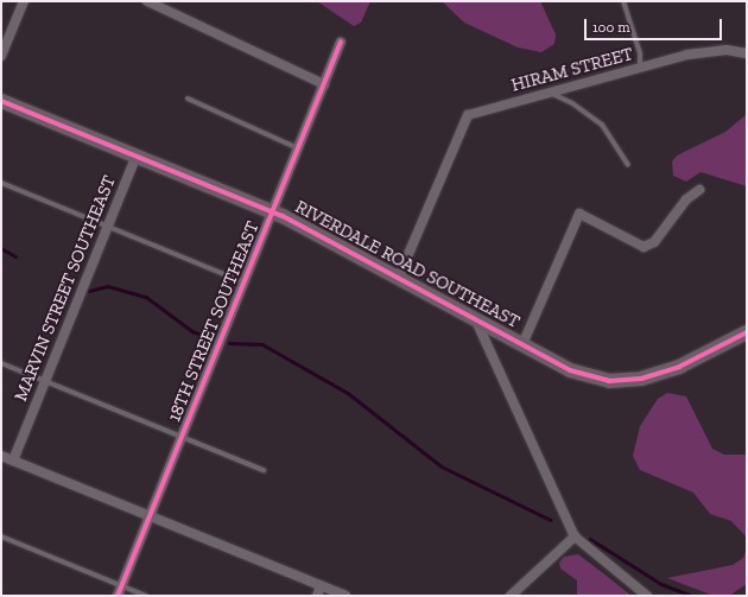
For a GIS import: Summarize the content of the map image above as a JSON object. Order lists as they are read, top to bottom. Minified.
{"streets":{"street":["HIRAM STREET","RIVERDALE ROAD SOUTHEAST","MARVIN STREET SOUTHEAST","18TH STREET SOUTHEAST"]},"crossings":[["HIRAM STREET","RIVERDALE ROAD SOUTHEAST"],["RIVERDALE ROAD SOUTHEAST","MARVIN STREET SOUTHEAST"],["RIVERDALE ROAD SOUTHEAST","18TH STREET SOUTHEAST"]],"scale_bar":"100 m"}
